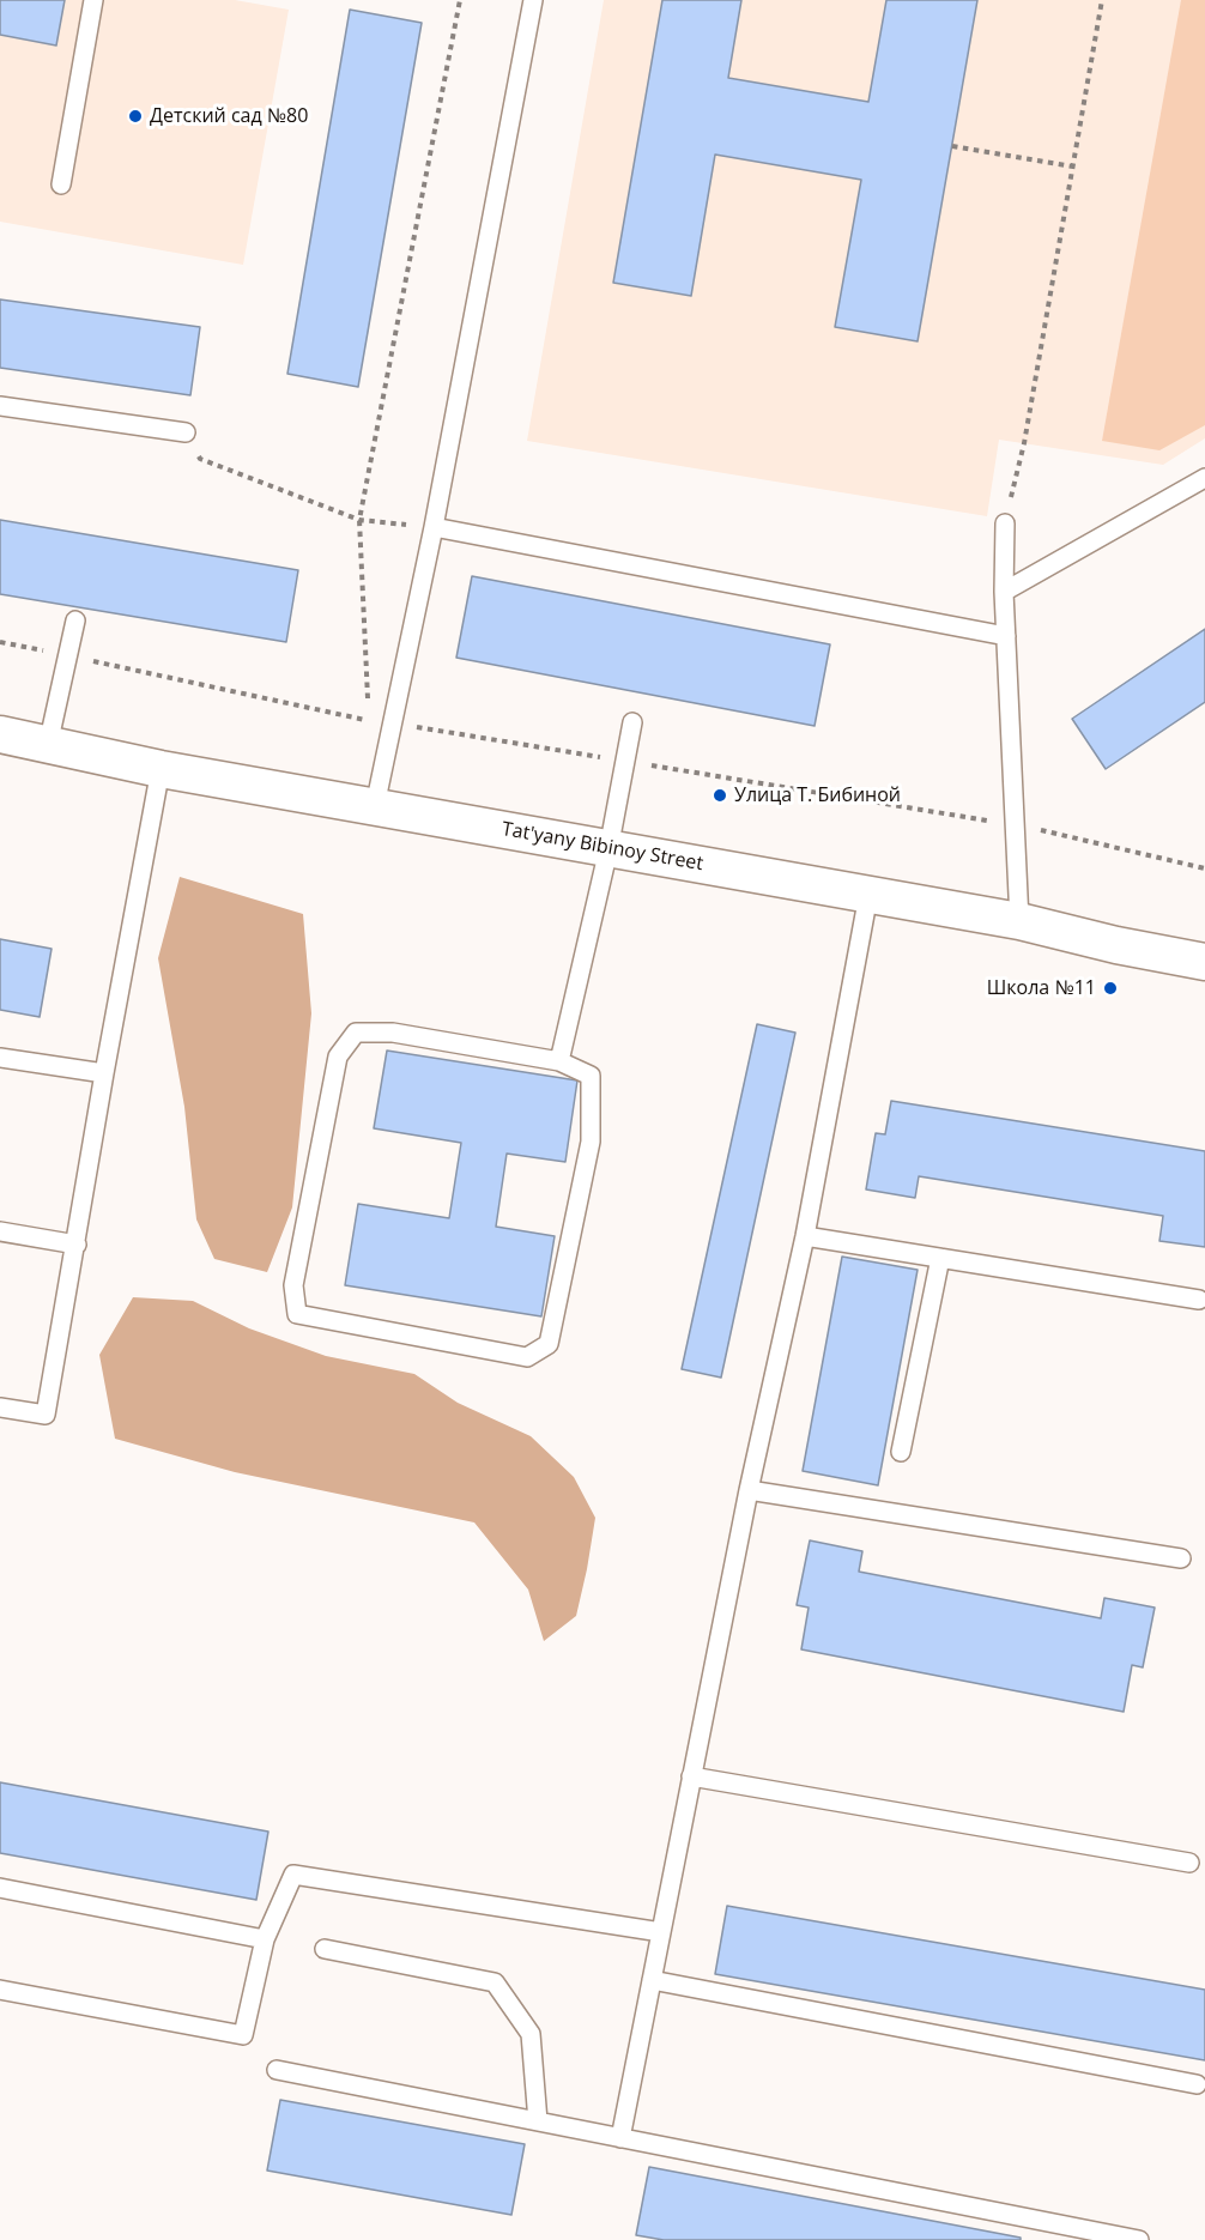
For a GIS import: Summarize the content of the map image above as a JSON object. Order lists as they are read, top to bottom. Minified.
{"streets":{"street":["Tat'yany Bibinoy Street"]},"places":["Детский сад №80","Улица Т. Бибиной","Школа №11"]}
